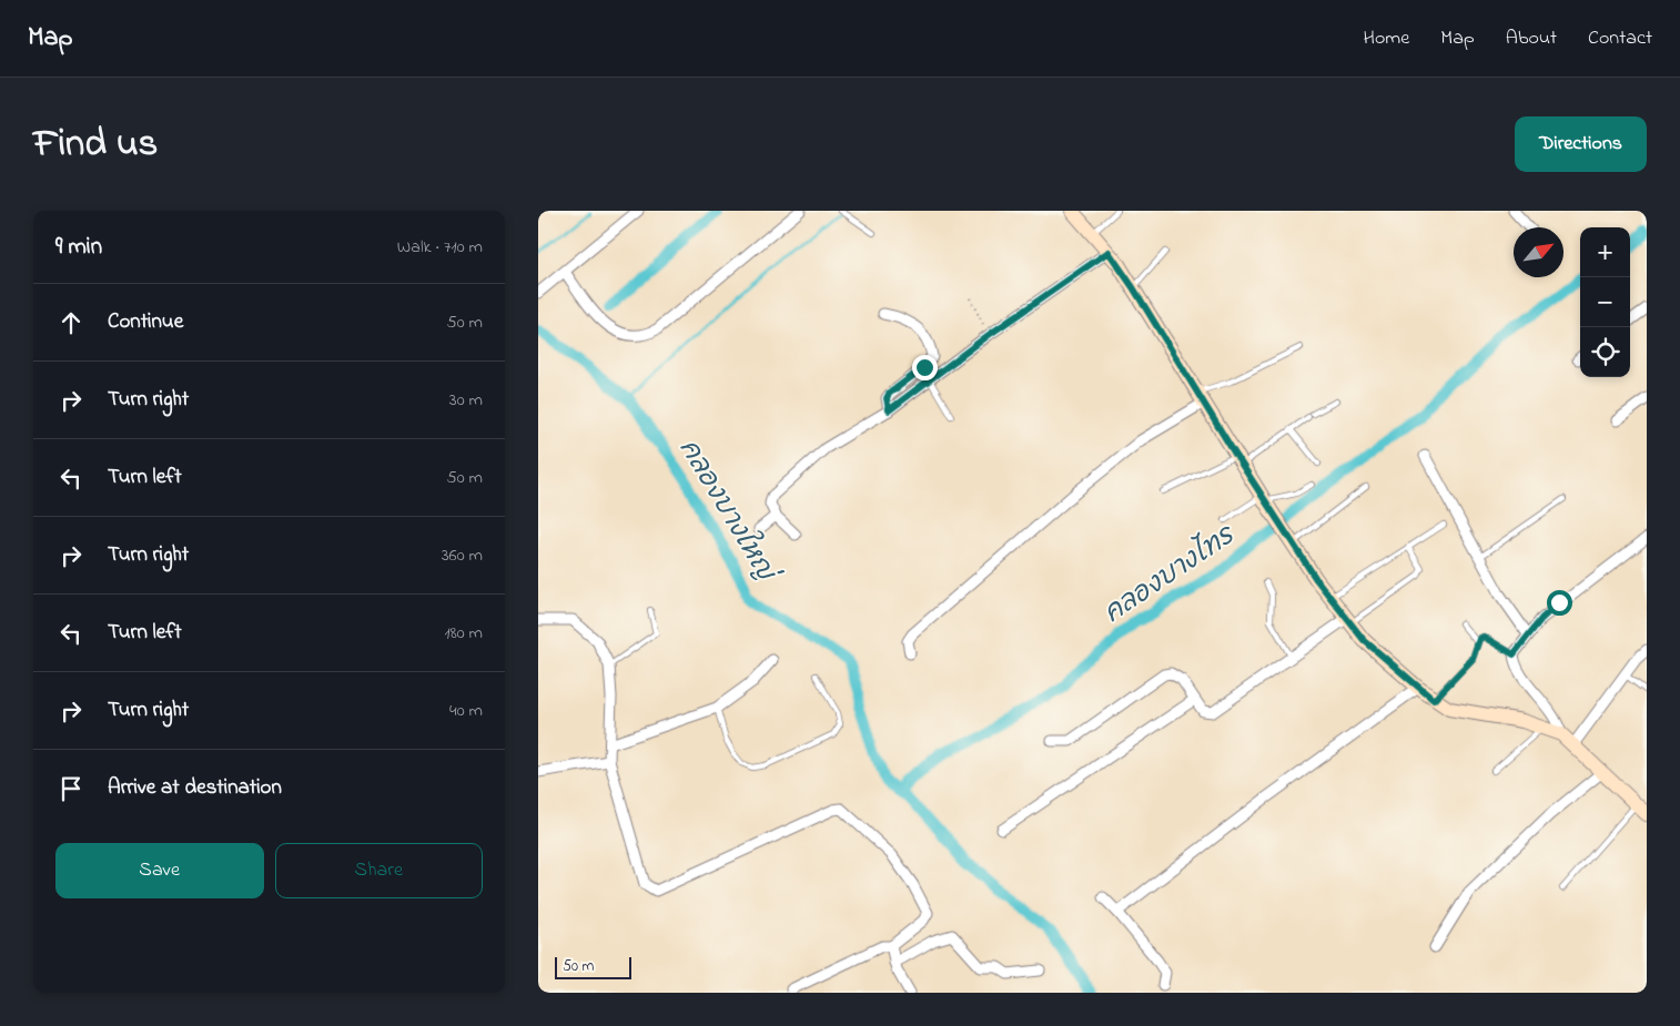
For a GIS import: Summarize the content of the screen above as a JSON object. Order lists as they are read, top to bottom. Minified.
{"water":["คลองบางใหญ่","คลองบางไทร"],"scale_bar":"50 m","north":"top right","page":{"header":"Map","nav":["Home","Map","About","Contact"],"title":"Find us","buttons":["Directions",["Save","Share"]],"heading":["9 min","Walk · 710 m"],"map_buttons":["+","−"],"list":[["Continue","50 m"],["Turn right","30 m"],["Turn left","50 m"],["Turn right","360 m"],["Turn left","180 m"],["Turn right","40 m"],"Arrive at destination"],"scale":"50 m"}}
